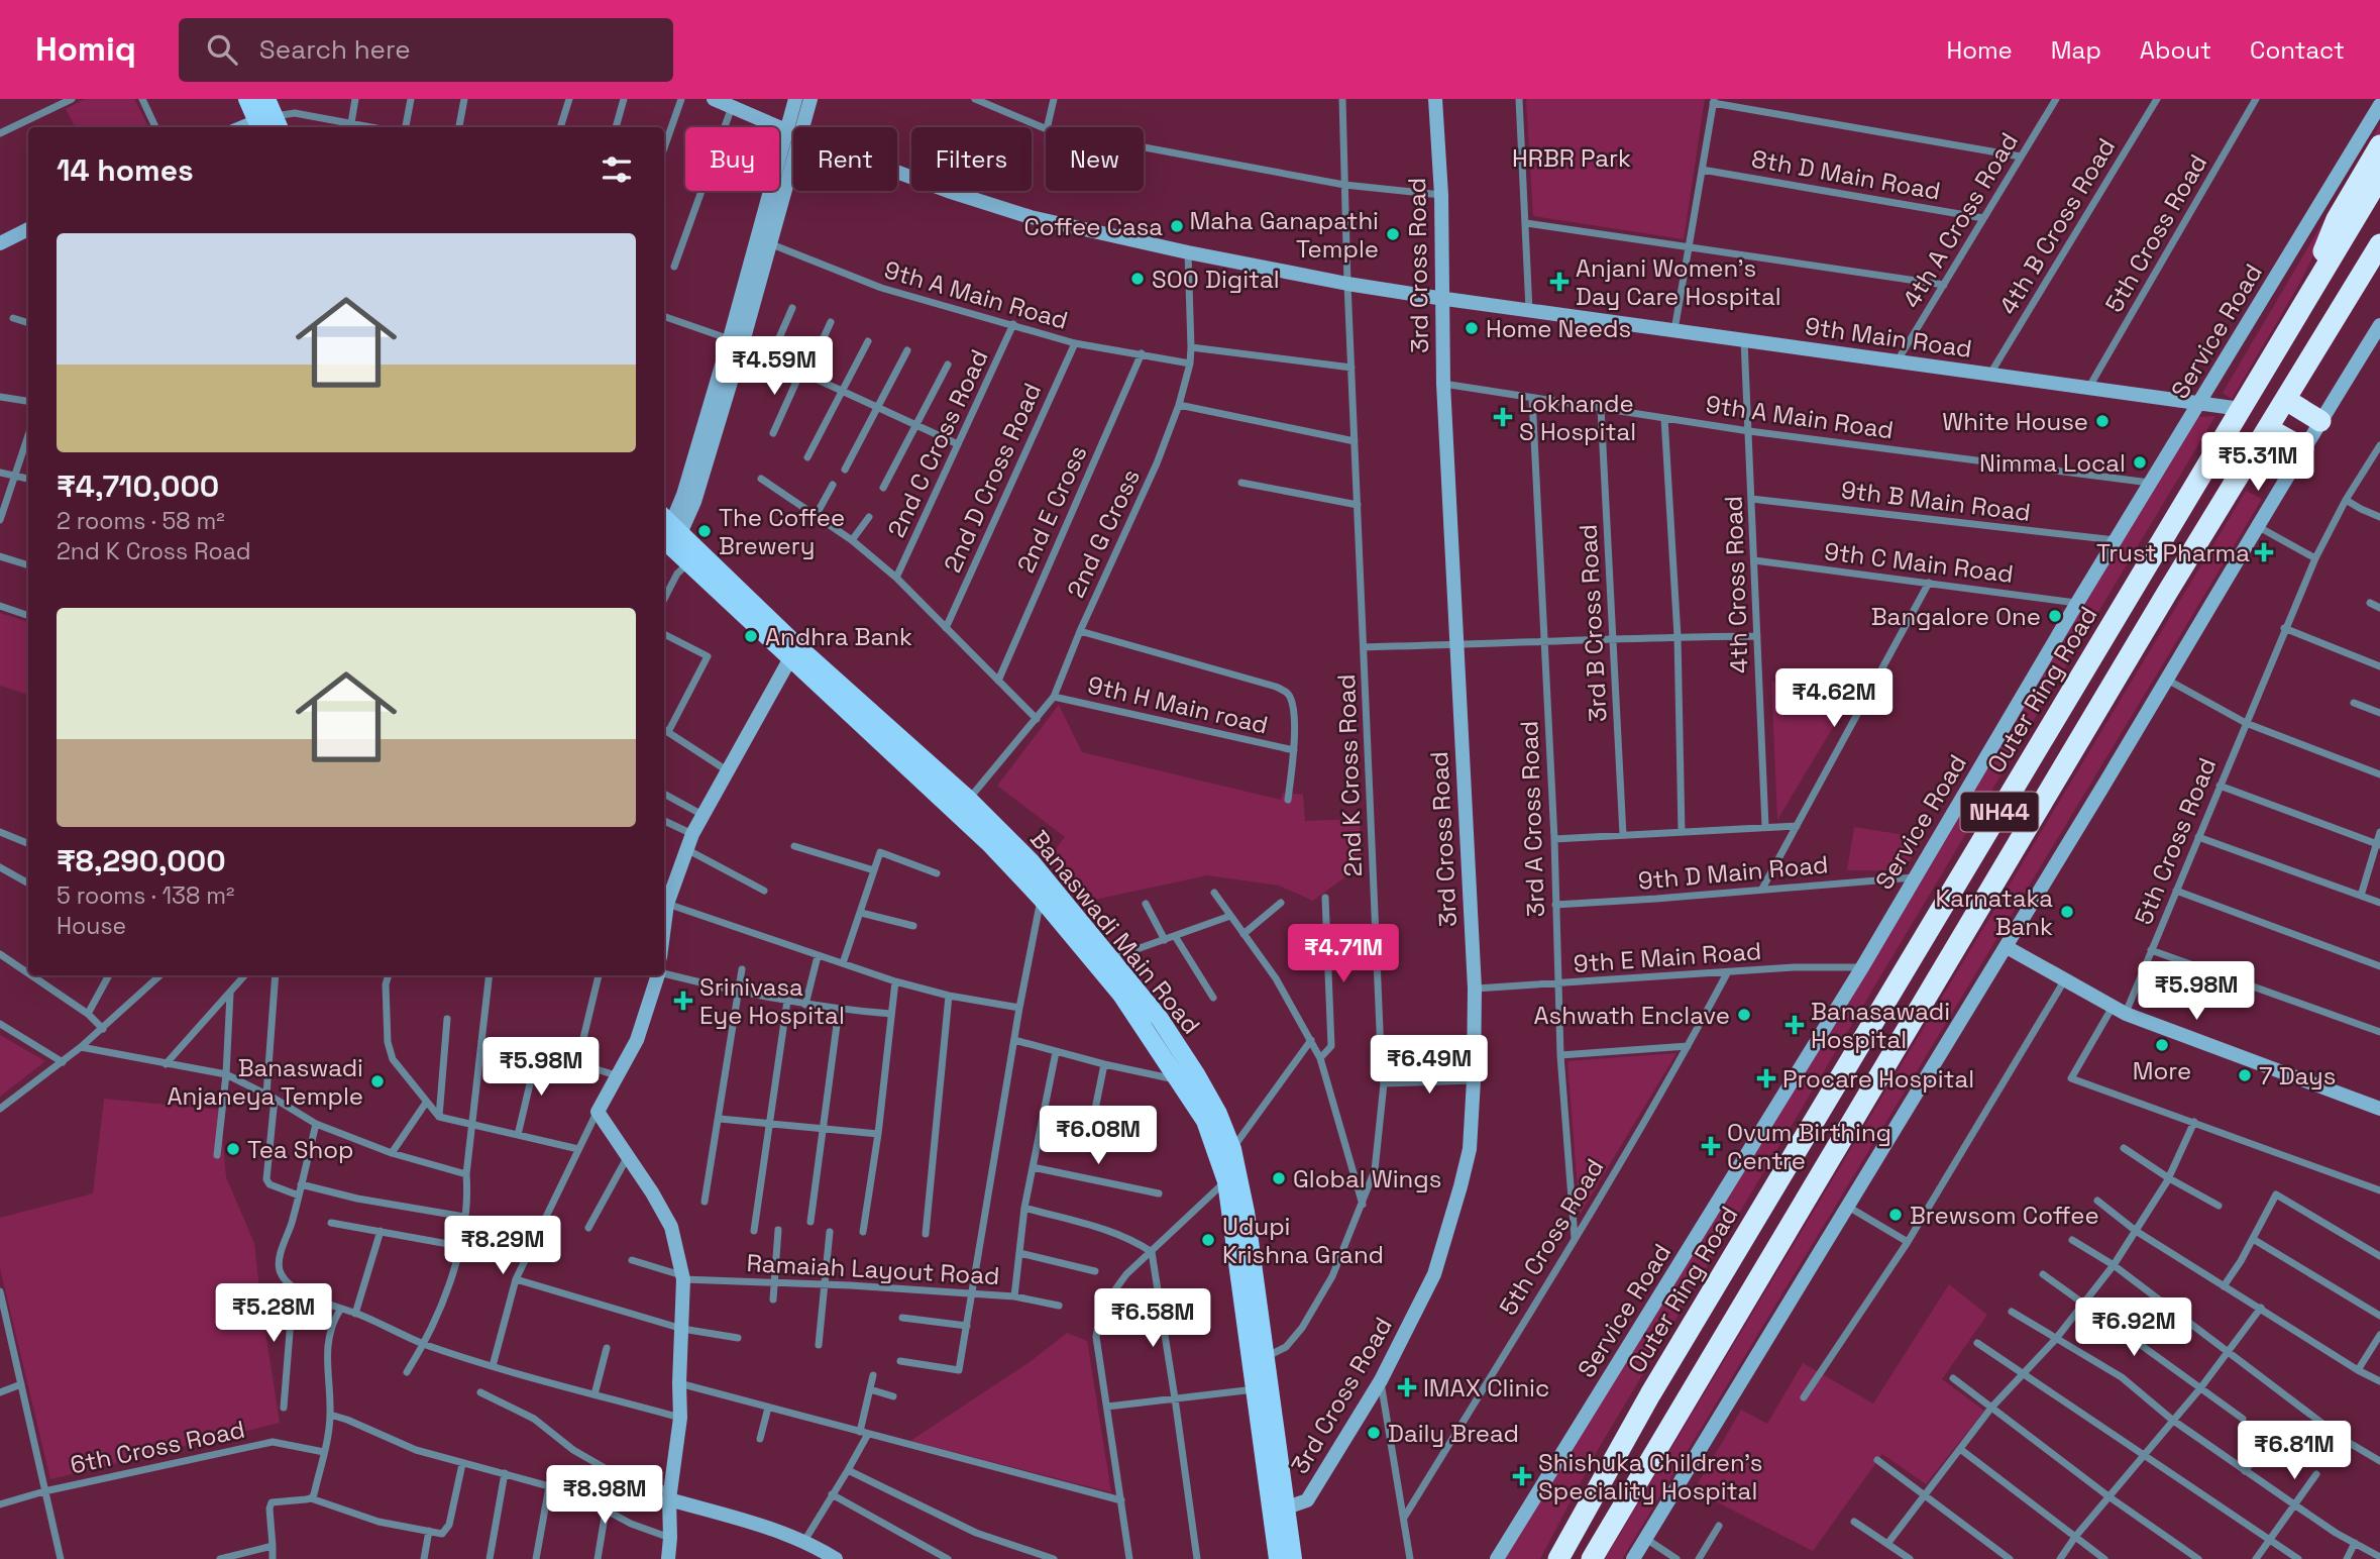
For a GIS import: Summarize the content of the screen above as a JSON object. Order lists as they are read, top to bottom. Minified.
{"streets":{"highway":["Outer Ring Road","NH44"],"main road":["Banaswadi Main Road"],"street":["8th D Main Road","4th A Cross Road","4th B Cross Road","5th Cross Road","3rd Cross Road","9th A Main Road","Service Road","9th Main Road","2nd C Cross Road","2nd D Cross Road","9th B Main Road","2nd E Cross","2nd G Cross","9th C Main Road","4th Cross Road","3rd B Cross Road","9th H Main road","2nd K Cross Road","3rd A Cross Road","9th D Main Road","9th E Main Road","Ramaiah Layout Road","6th Cross Road"]},"crossings":[["8th D Main Road","4th A Cross Road"],["4th A Cross Road","9th Main Road"],["4th B Cross Road","9th Main Road"],["5th Cross Road","9th Main Road"],["5th Cross Road","3rd A Cross Road"],["5th Cross Road","9th E Main Road"],["3rd Cross Road","9th A Main Road"],["3rd Cross Road","9th Main Road"],["3rd Cross Road","Banaswadi Main Road"],["3rd Cross Road","9th E Main Road"],["9th A Main Road","Service Road"],["9th A Main Road","2nd C Cross Road"],["9th A Main Road","2nd D Cross Road"],["9th A Main Road","2nd E Cross"],["9th A Main Road","2nd G Cross"],["9th A Main Road","4th Cross Road"],["9th A Main Road","3rd B Cross Road"],["9th A Main Road","3rd A Cross Road"],["Service Road","9th Main Road"],["Service Road","9th B Main Road"],["Service Road","9th C Main Road"],["Service Road","9th D Main Road"],["Service Road","9th E Main Road"],["9th Main Road","2nd G Cross"],["9th Main Road","4th Cross Road"],["9th Main Road","Outer Ring Road"],["9th Main Road","2nd K Cross Road"],["9th B Main Road","4th Cross Road"],["2nd G Cross","9th H Main road"],["2nd G Cross","Banaswadi Main Road"],["9th C Main Road","4th Cross Road"],["2nd K Cross Road","Banaswadi Main Road"],["3rd A Cross Road","9th D Main Road"],["3rd A Cross Road","9th E Main Road"]],"parks":["HRBR Park"],"places":{"other":["Coffee Casa","Maha Ganapathi Temple","SOO Digital","Home Needs","White House","Nimma Local","The Coffee Brewery","Bangalore One","Andhra Bank","Karnataka Bank","Ashwath Enclave","More","7 Days","Banaswadi Anjaneya Temple","Tea Shop","Global Wings","Brewsom Coffee","Udupi Krishna Grand","Daily Bread"],"health":["Anjani Women's Day Care Hospital","Lokhande S Hospital","Trust Pharma","Srinivasa Eye Hospital","Banasawadi Hospital","Procare Hospital","Ovum Birthing Centre","IMAX Clinic","Shishuka Children's Speciality Hospital"]},"page":{"header":"Homiq","search":"Search here","nav":["Home","Map","About","Contact"],"chip":["Buy","Rent","Filters","New"],"heading":"14 homes","list":[{"name":"₹4,710,000","note":"2 rooms · 58 m² · 2nd K Cross Road"},{"name":"₹8,290,000","note":"5 rooms · 138 m² · House"}],"price":["₹4.59M","₹5.31M","₹4.62M","₹4.71M","₹5.98M","₹6.49M","₹5.98M","₹6.08M","₹8.29M","₹5.28M","₹6.58M","₹6.92M","₹6.81M","₹8.98M"]}}
